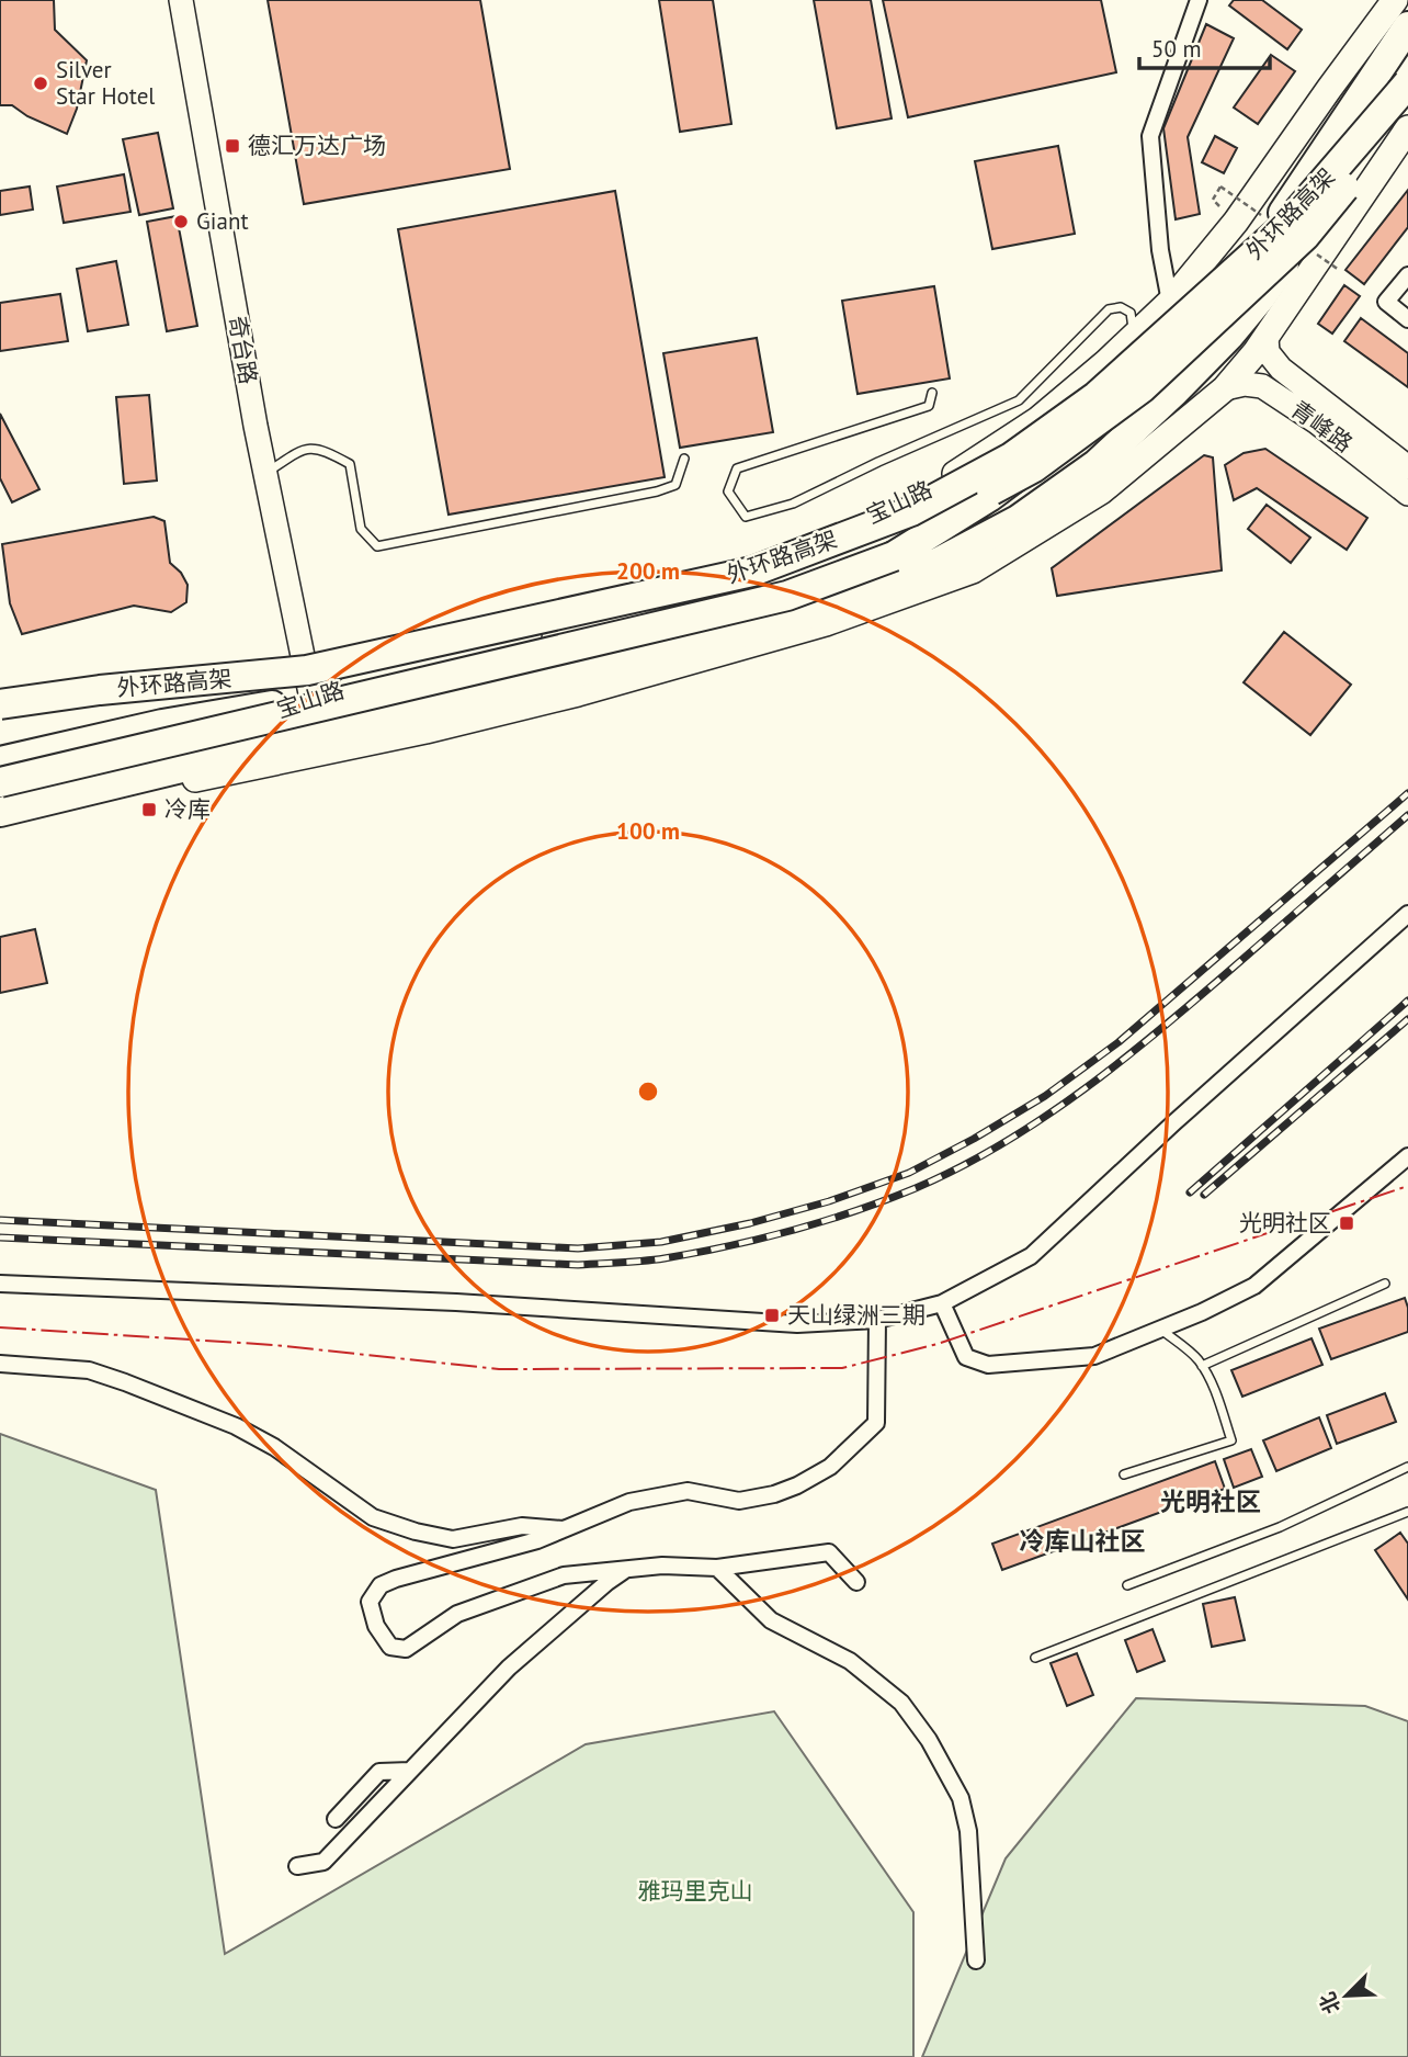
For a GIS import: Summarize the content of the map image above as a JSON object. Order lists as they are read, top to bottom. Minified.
{"streets":{"highway":["外环路高架"],"main road":["宝山路"],"street":["奇台路","青峰路"]},"crossings":[["奇台路","宝山路"]],"districts":["光明社区","冷库山社区"],"parks":["雅玛里克山"],"places":{"other":["Silver Star Hotel","Giant"],"transit":["德汇万达广场","冷库","光明社区","天山绿洲三期"]},"scale_bar":"50 m","north":"bottom left","rings":["200 m","100 m"]}
